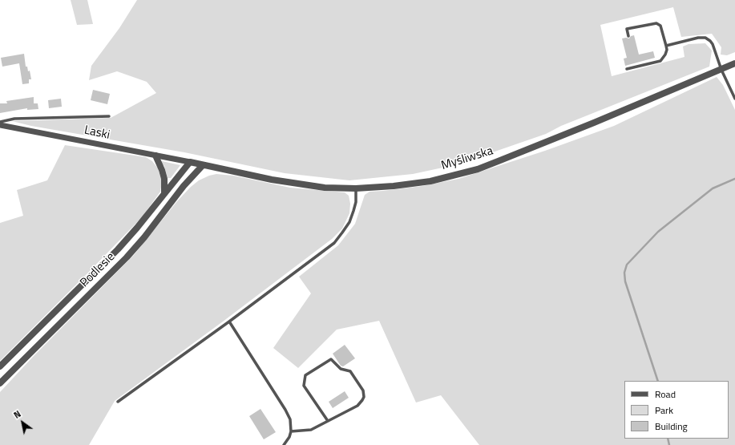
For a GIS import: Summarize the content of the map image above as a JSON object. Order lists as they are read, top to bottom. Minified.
{"streets":{"street":["Laski","Myśliwska","Podlesie"]},"crossings":[["Laski","Myśliwska"],["Laski","Podlesie"],["Myśliwska","Podlesie"]],"legend":["Road","Park","Building"],"north":"top left"}
